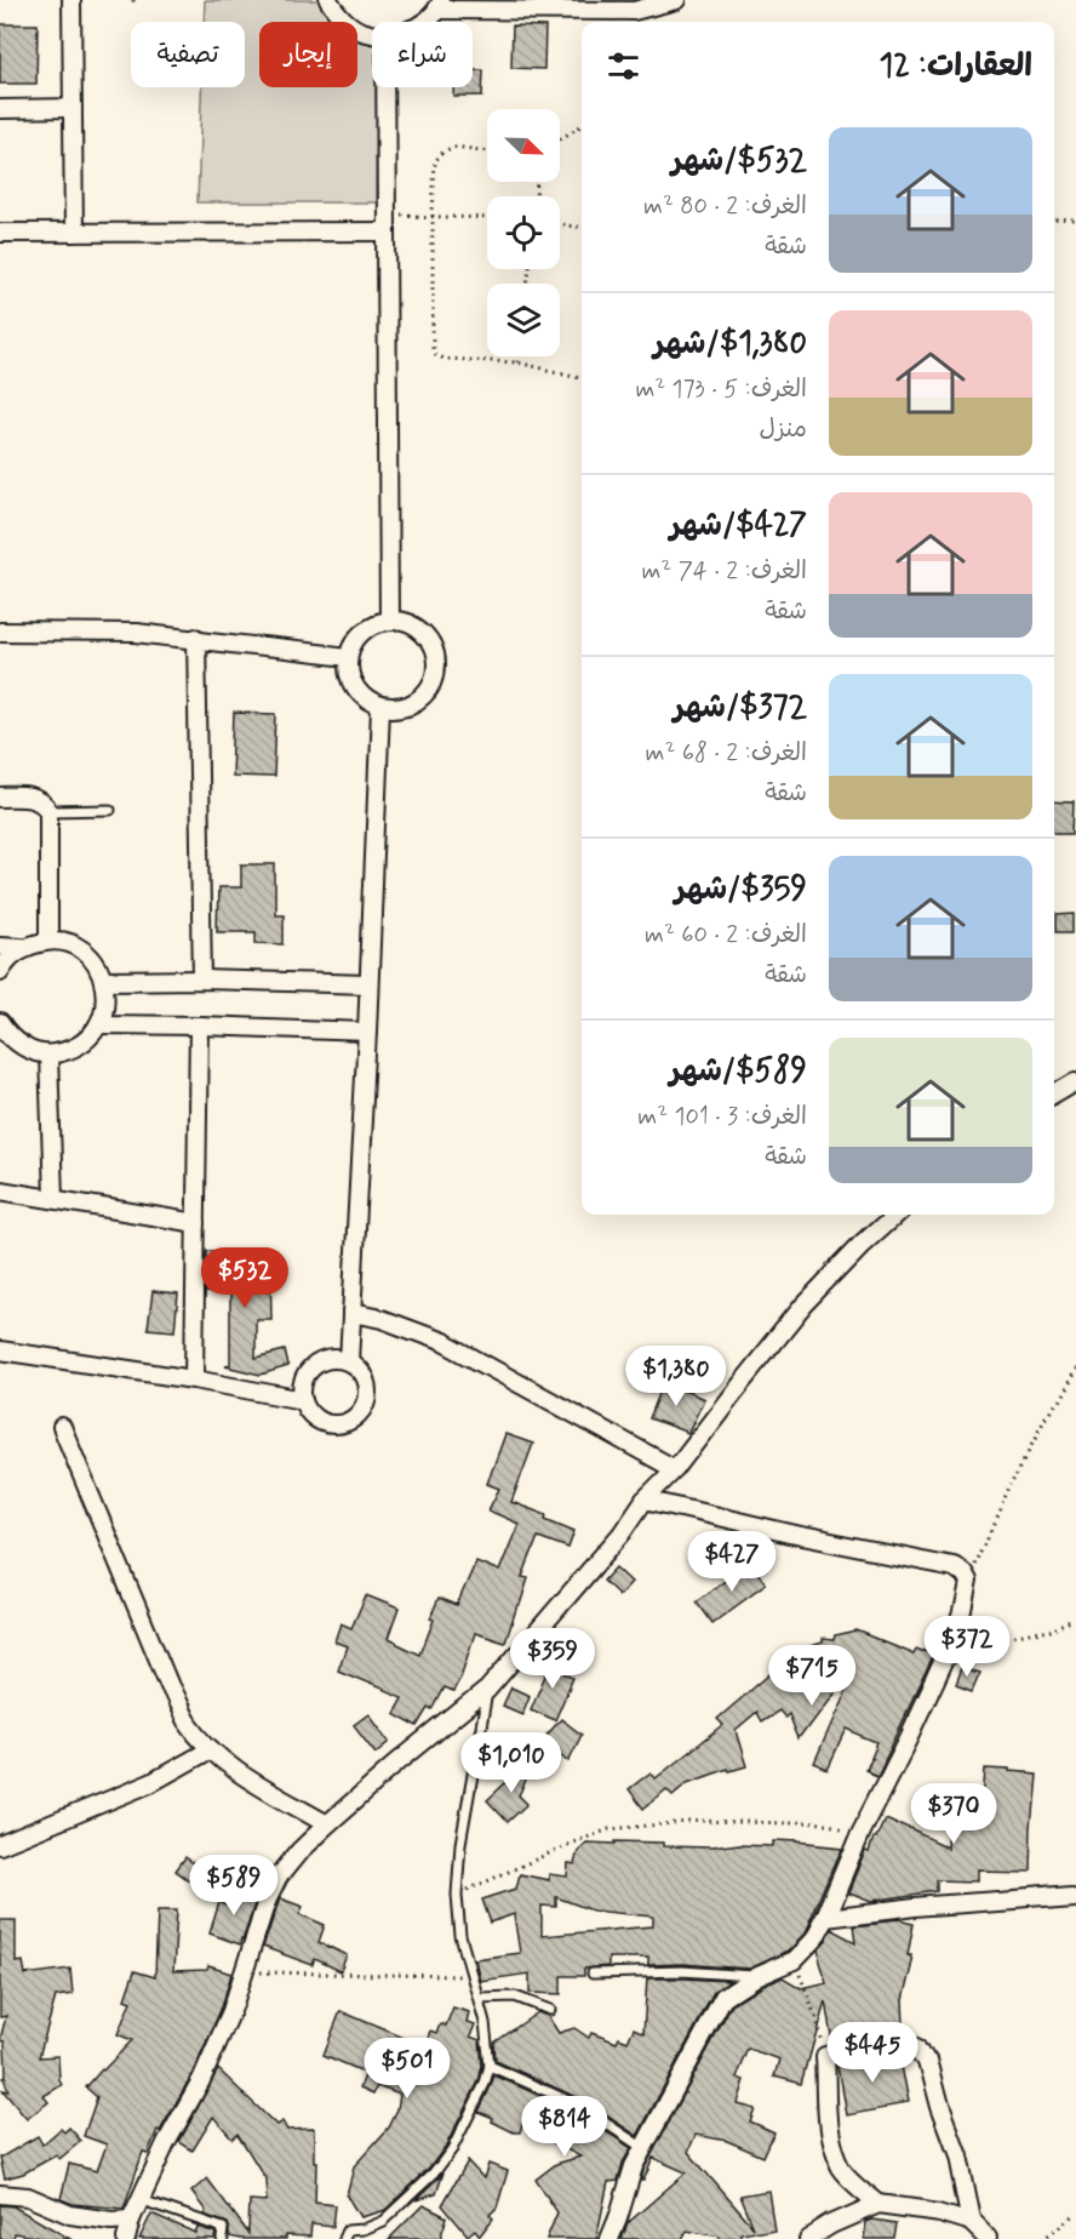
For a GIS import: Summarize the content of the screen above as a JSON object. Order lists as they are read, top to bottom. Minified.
{"north":"bottom right","page":{"chip":["شراء","إيجار","تصفية"],"heading":"العقارات: 12","list":[{"name":"$532/شهر","note":"الغرف: 2 · 80 m² · شقة"},{"name":"$1,380/شهر","note":"الغرف: 5 · 173 m² · منزل"},{"name":"$427/شهر","note":"الغرف: 2 · 74 m² · شقة"},{"name":"$372/شهر","note":"الغرف: 2 · 68 m² · شقة"},{"name":"$359/شهر","note":"الغرف: 2 · 60 m² · شقة"},{"name":"$589/شهر","note":"الغرف: 3 · 101 m² · شقة"}],"price":["$532","$1,380","$427","$372","$359","$715","$1,010","$370","$589","$445","$501","$814"]}}
